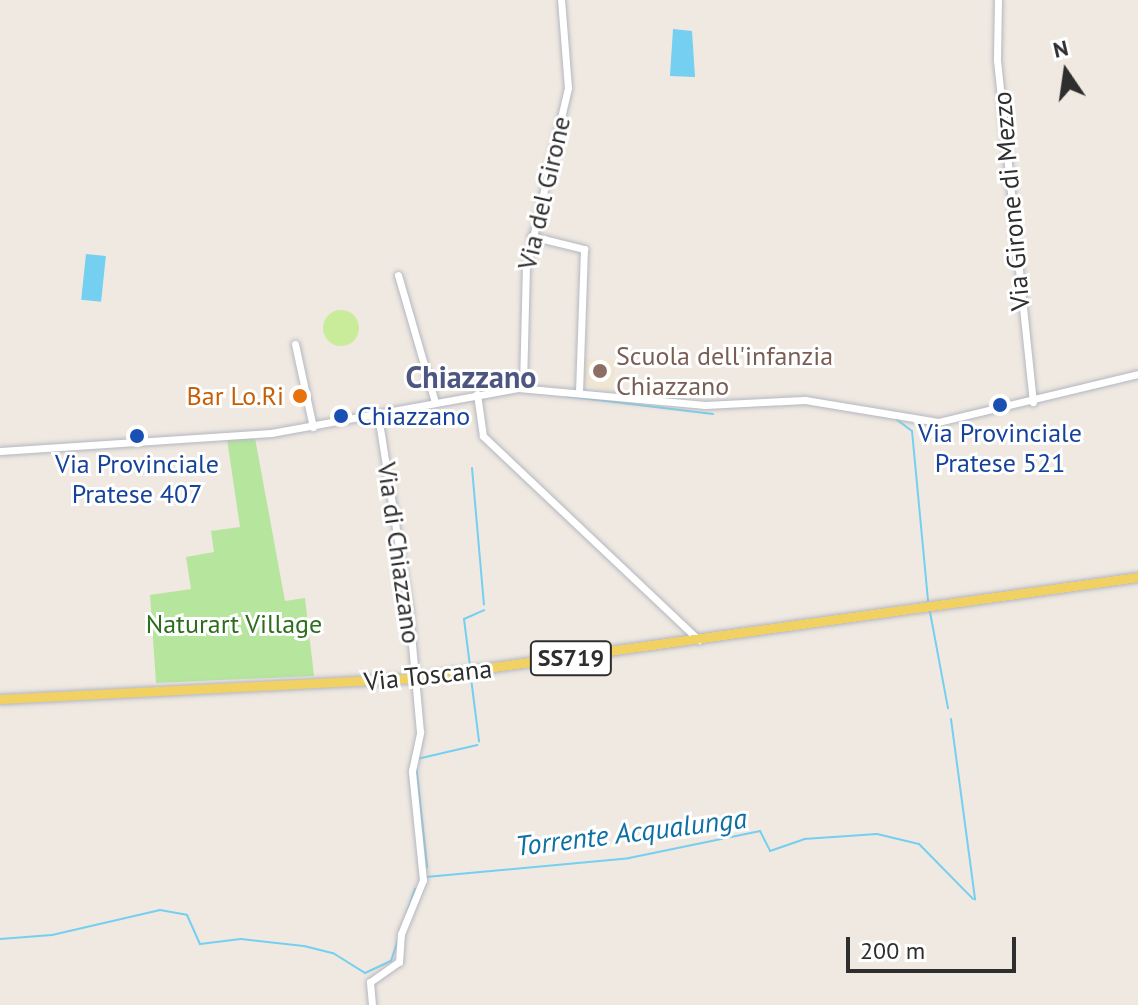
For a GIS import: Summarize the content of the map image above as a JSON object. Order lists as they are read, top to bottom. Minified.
{"streets":{"main road":["SS719","Via Toscana"],"street":["Via del Girone","Via Girone di Mezzo","Via di Chiazzano"]},"crossings":[["Via di Chiazzano","Via Toscana"]],"districts":["Chiazzano"],"water":["Torrente Acqualunga"],"parks":["Naturart Village"],"places":["Scuola dell'infanzia Chiazzano","Bar Lo.Ri","Via Provinciale Pratese 521","Chiazzano","Via Provinciale Pratese 407"],"scale_bar":"200 m","north":"top"}
